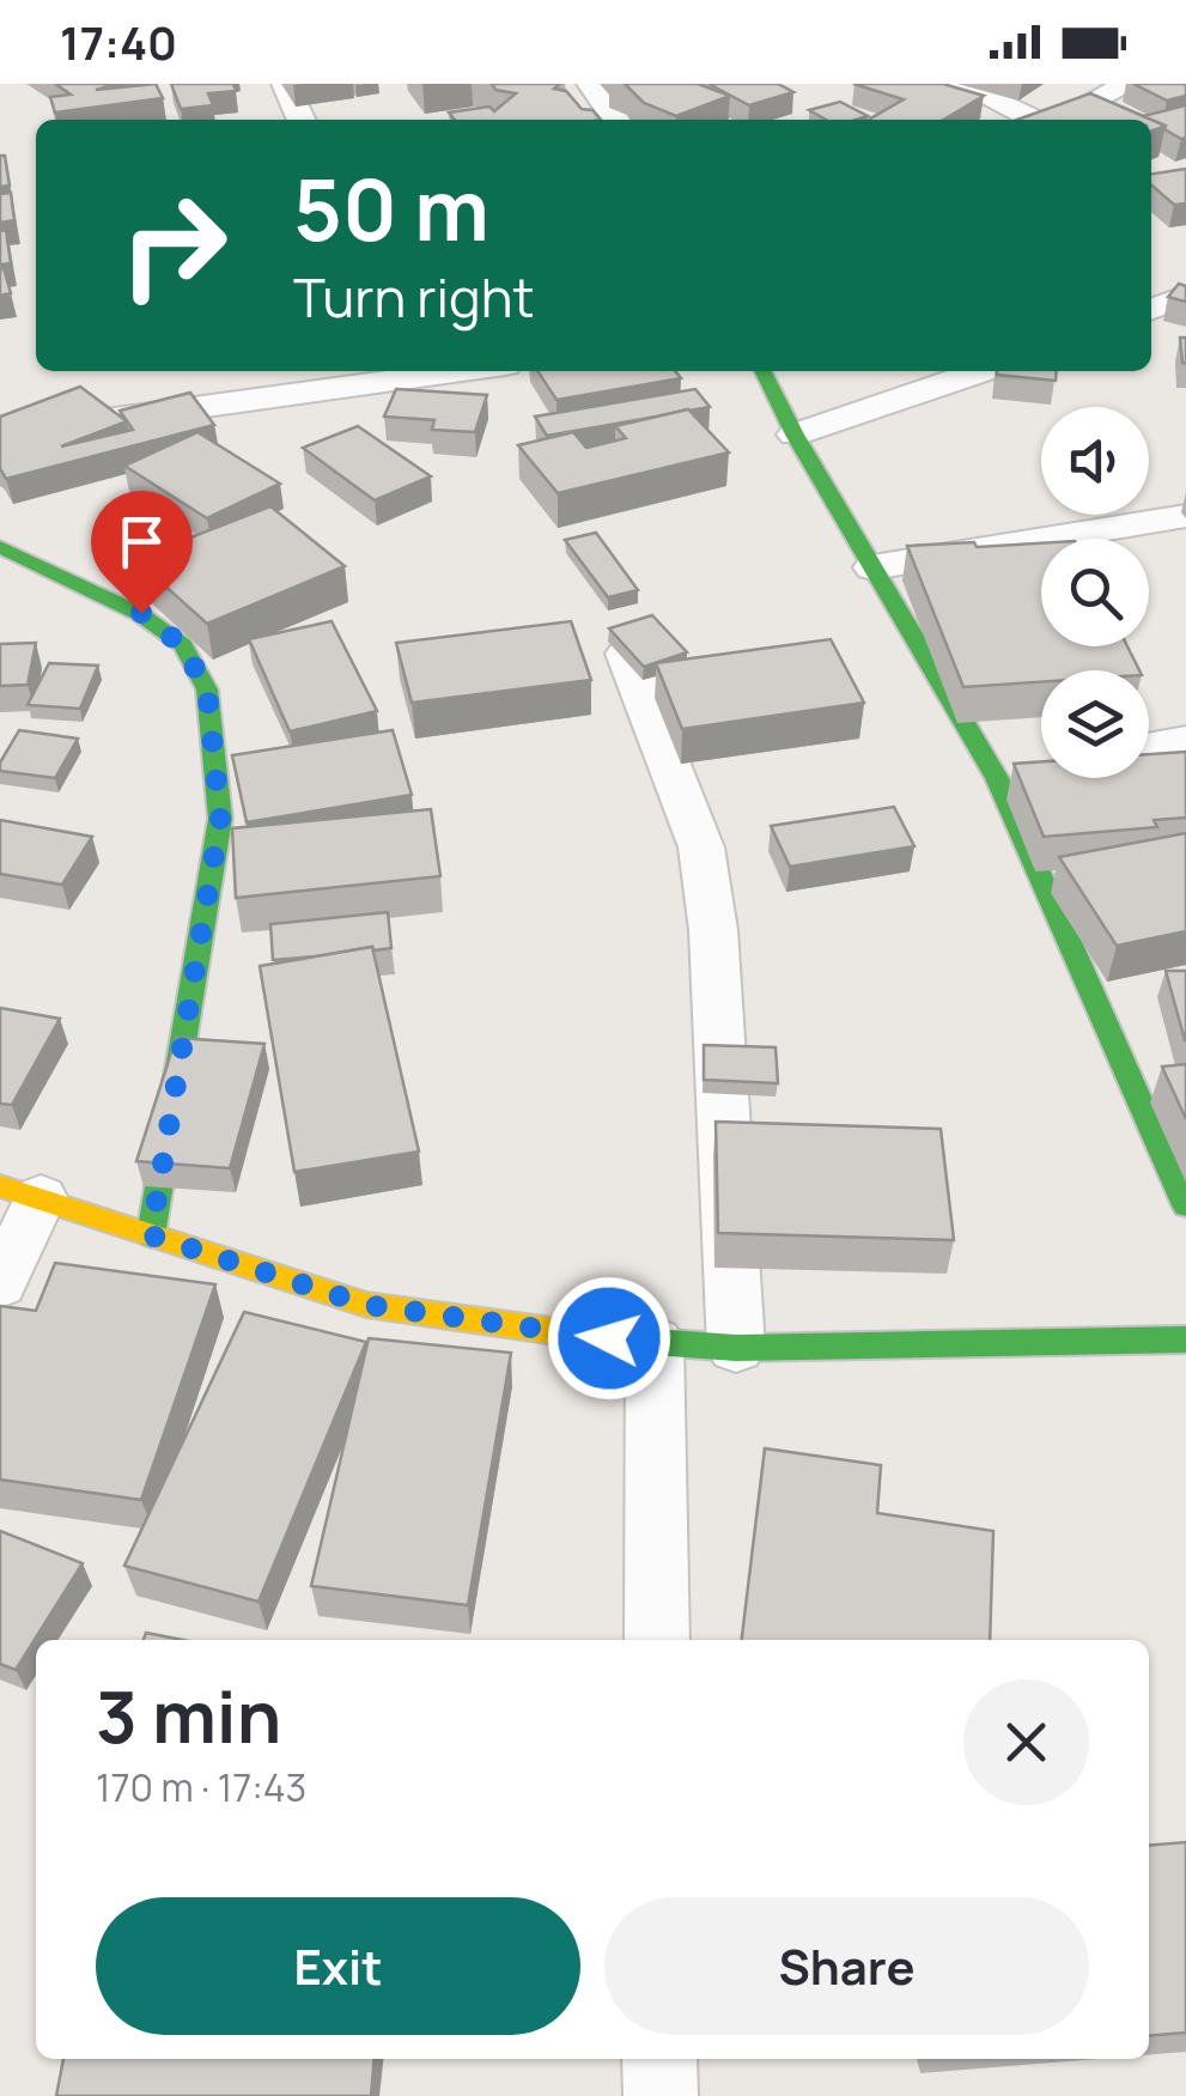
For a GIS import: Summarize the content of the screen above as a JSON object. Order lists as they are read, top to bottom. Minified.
{"page":{"status":"17:40","turn":["50 m","Turn right"],"heading":["3 min","170 m · 17:43"],"buttons":["Exit","Share"]}}
